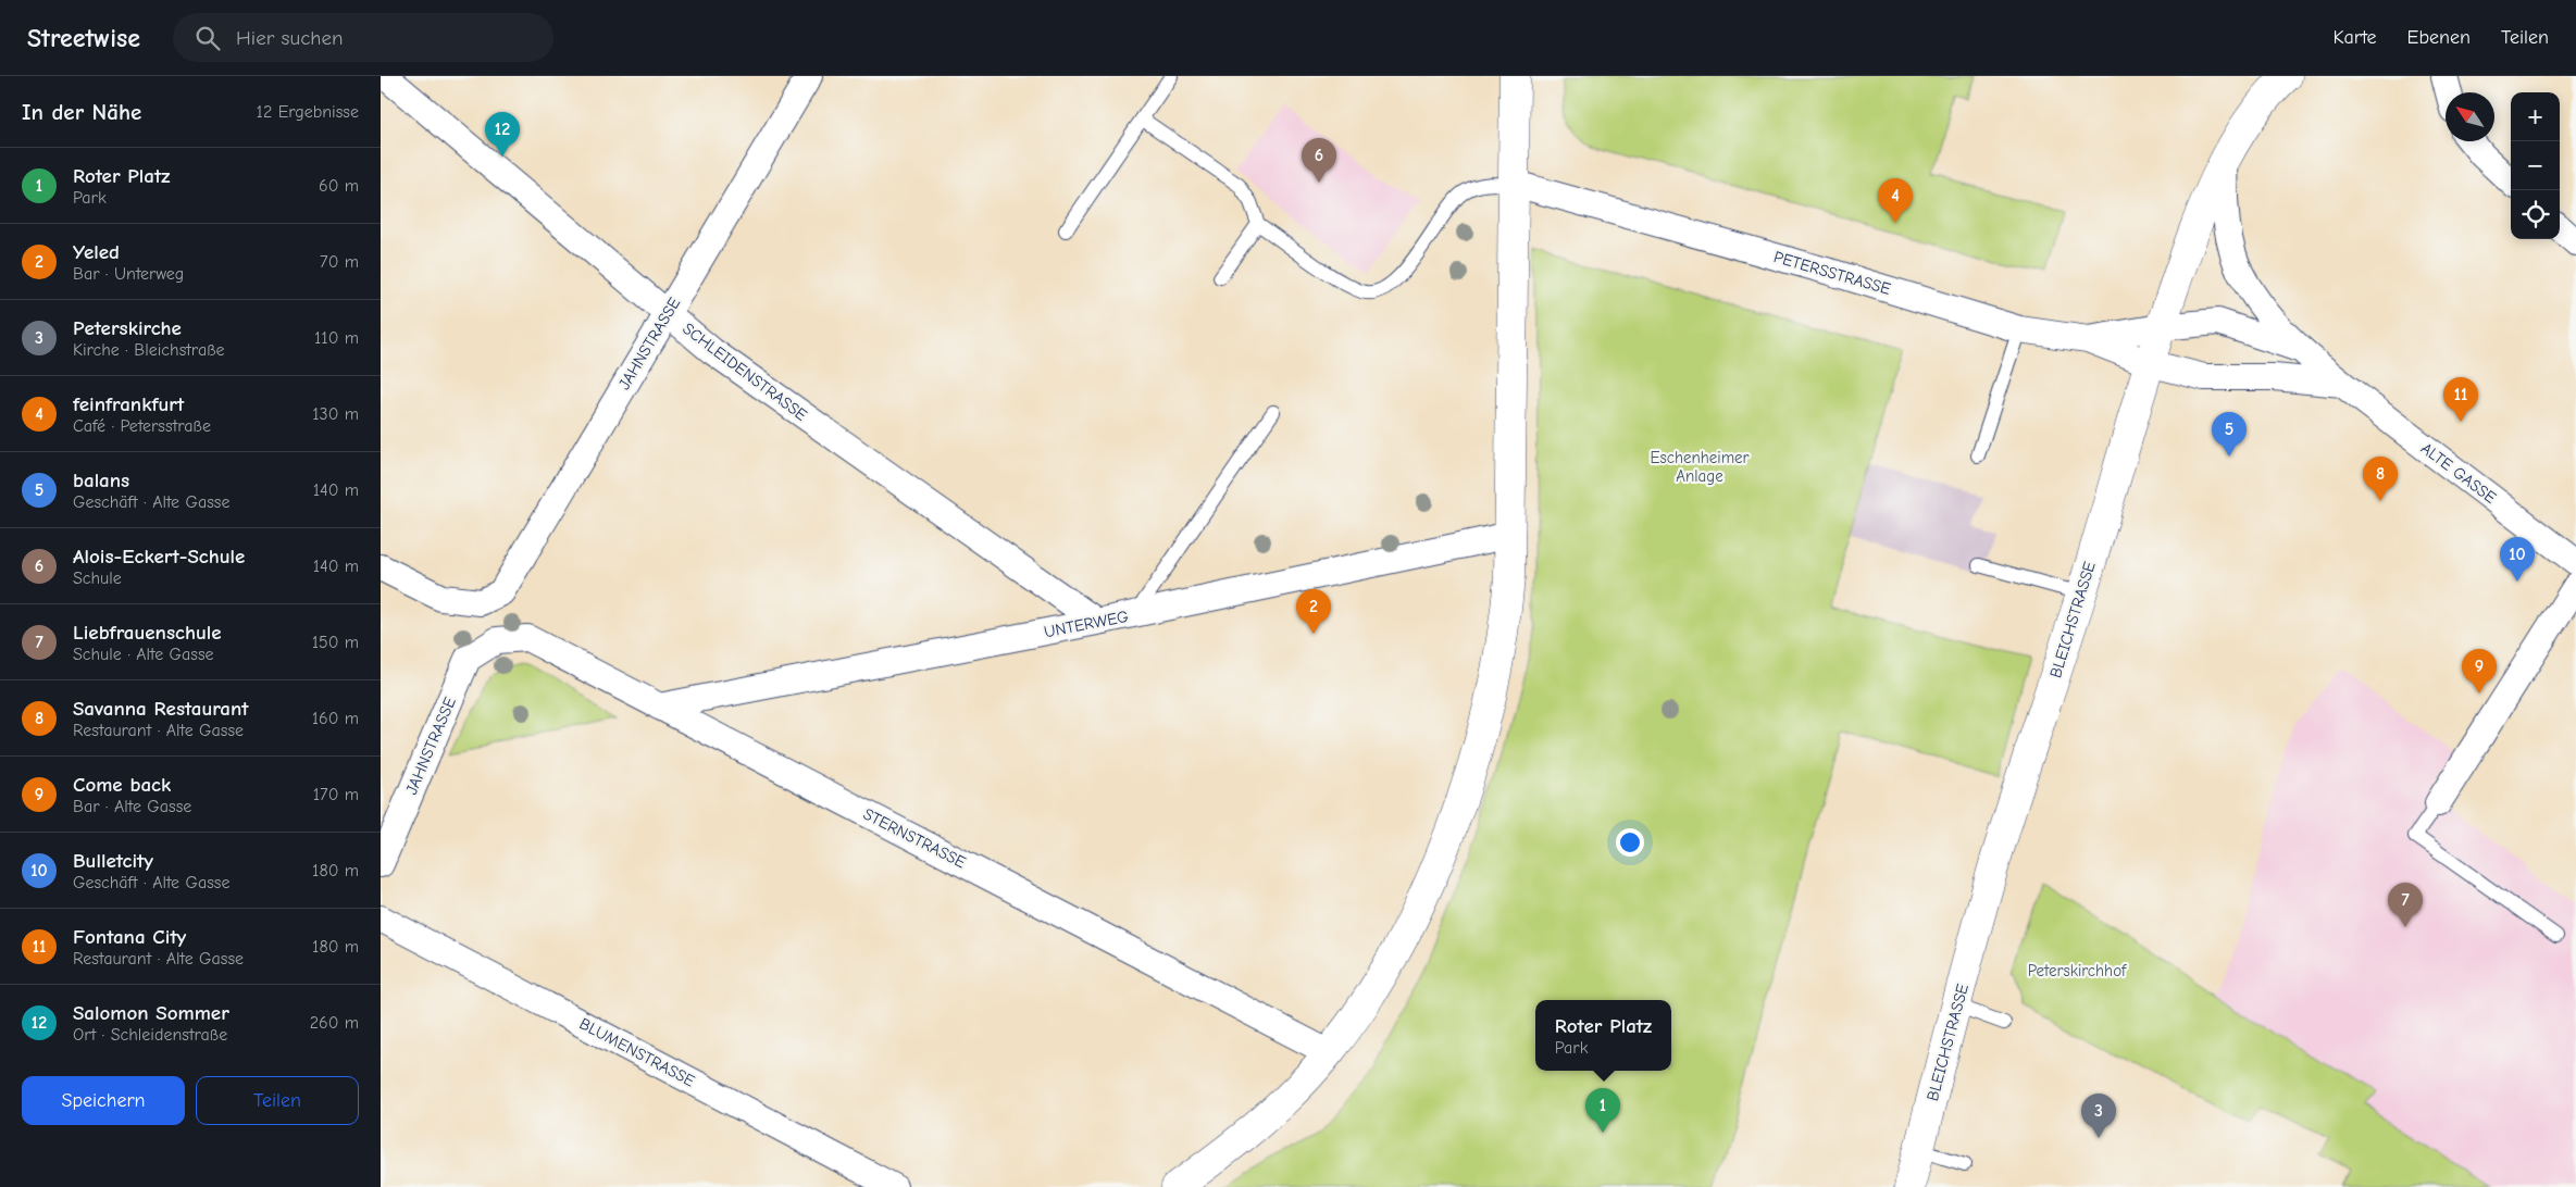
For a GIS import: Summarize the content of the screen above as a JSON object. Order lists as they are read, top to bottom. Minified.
{"streets":{"main road":["BLEICHSTRASSE"],"street":["PETERSSTRASSE","JAHNSTRASSE","SCHLEIDENSTRASSE","ALTE GASSE","UNTERWEG","STERNSTRASSE","BLUMENSTRASSE"]},"crossings":[["PETERSSTRASSE","ALTE GASSE"],["PETERSSTRASSE","BLEICHSTRASSE"],["JAHNSTRASSE","SCHLEIDENSTRASSE"],["JAHNSTRASSE","STERNSTRASSE"],["SCHLEIDENSTRASSE","UNTERWEG"],["ALTE GASSE","BLEICHSTRASSE"],["UNTERWEG","STERNSTRASSE"]],"parks":["Eschenheimer Anlage","Peterskirchhof"],"north":"top left","page":{"header":"Streetwise","search":"Hier suchen","nav":["Karte","Ebenen","Teilen"],"heading":["In der Nähe","12 Ergebnisse"],"map_buttons":["+","−"],"pins":["12","6","4","11","5","8","10","2","9","7","1","3"],"list":[{"mark":"1","name":"Roter Platz","note":"Park","value":"60 m"},{"mark":"2","name":"Yeled","note":"Bar · Unterweg","value":"70 m"},{"mark":"3","name":"Peterskirche","note":"Kirche · Bleichstraße","value":"110 m"},{"mark":"4","name":"feinfrankfurt","note":"Café · Petersstraße","value":"130 m"},{"mark":"5","name":"balans","note":"Geschäft · Alte Gasse","value":"140 m"},{"mark":"6","name":"Alois-Eckert-Schule","note":"Schule","value":"140 m"},{"mark":"7","name":"Liebfrauenschule","note":"Schule · Alte Gasse","value":"150 m"},{"mark":"8","name":"Savanna Restaurant","note":"Restaurant · Alte Gasse","value":"160 m"},{"mark":"9","name":"Come back","note":"Bar · Alte Gasse","value":"170 m"},{"mark":"10","name":"Bulletcity","note":"Geschäft · Alte Gasse","value":"180 m"},{"mark":"11","name":"Fontana City","note":"Restaurant · Alte Gasse","value":"180 m"},{"mark":"12","name":"Salomon Sommer","note":"Ort · Schleidenstraße","value":"260 m"}],"popup":["Roter Platz","Park"],"buttons":["Speichern","Teilen"]}}
